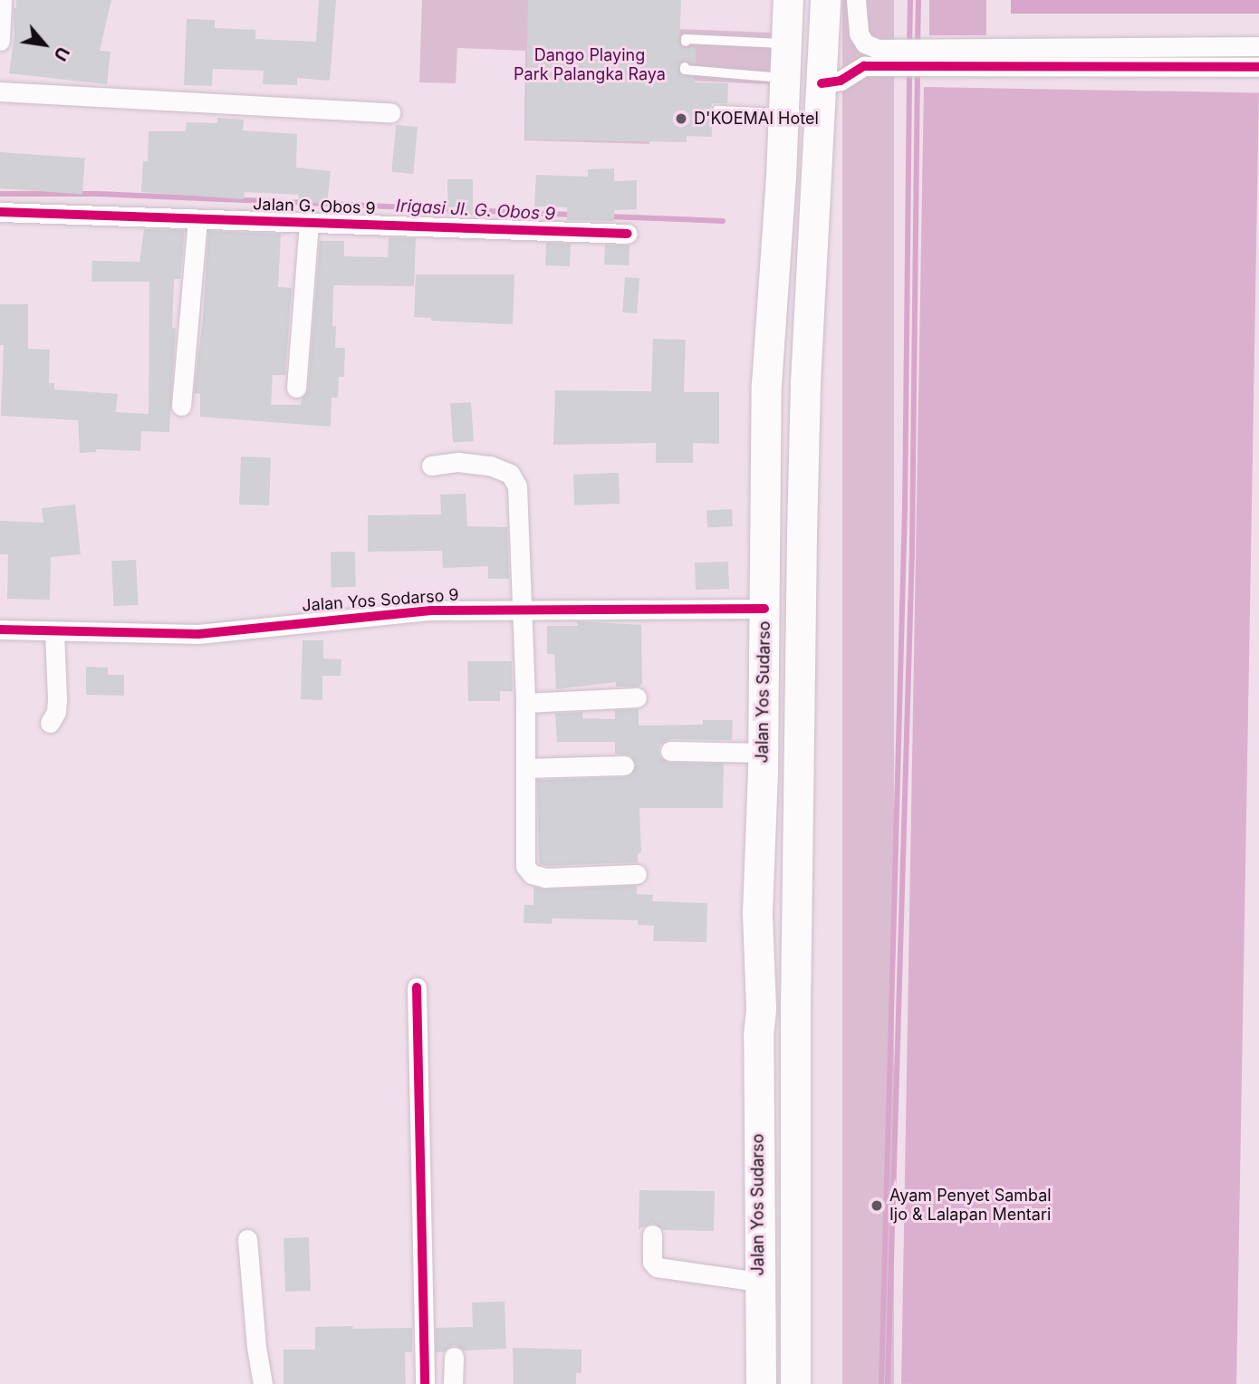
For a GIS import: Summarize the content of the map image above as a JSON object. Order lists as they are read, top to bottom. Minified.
{"streets":{"main road":["Jalan Yos Sudarso"],"street":["Jalan G. Obos 9","Jalan Yos Sodarso 9"]},"crossings":[["Jalan Yos Sodarso 9","Jalan Yos Sudarso"]],"water":["Irigasi Jl. G. Obos 9"],"parks":["Dango Playing Park Palangka Raya"],"places":["D'KOEMAI Hotel","Ayam Penyet Sambal Ijo & Lalapan Mentari"],"north":"bottom right"}
